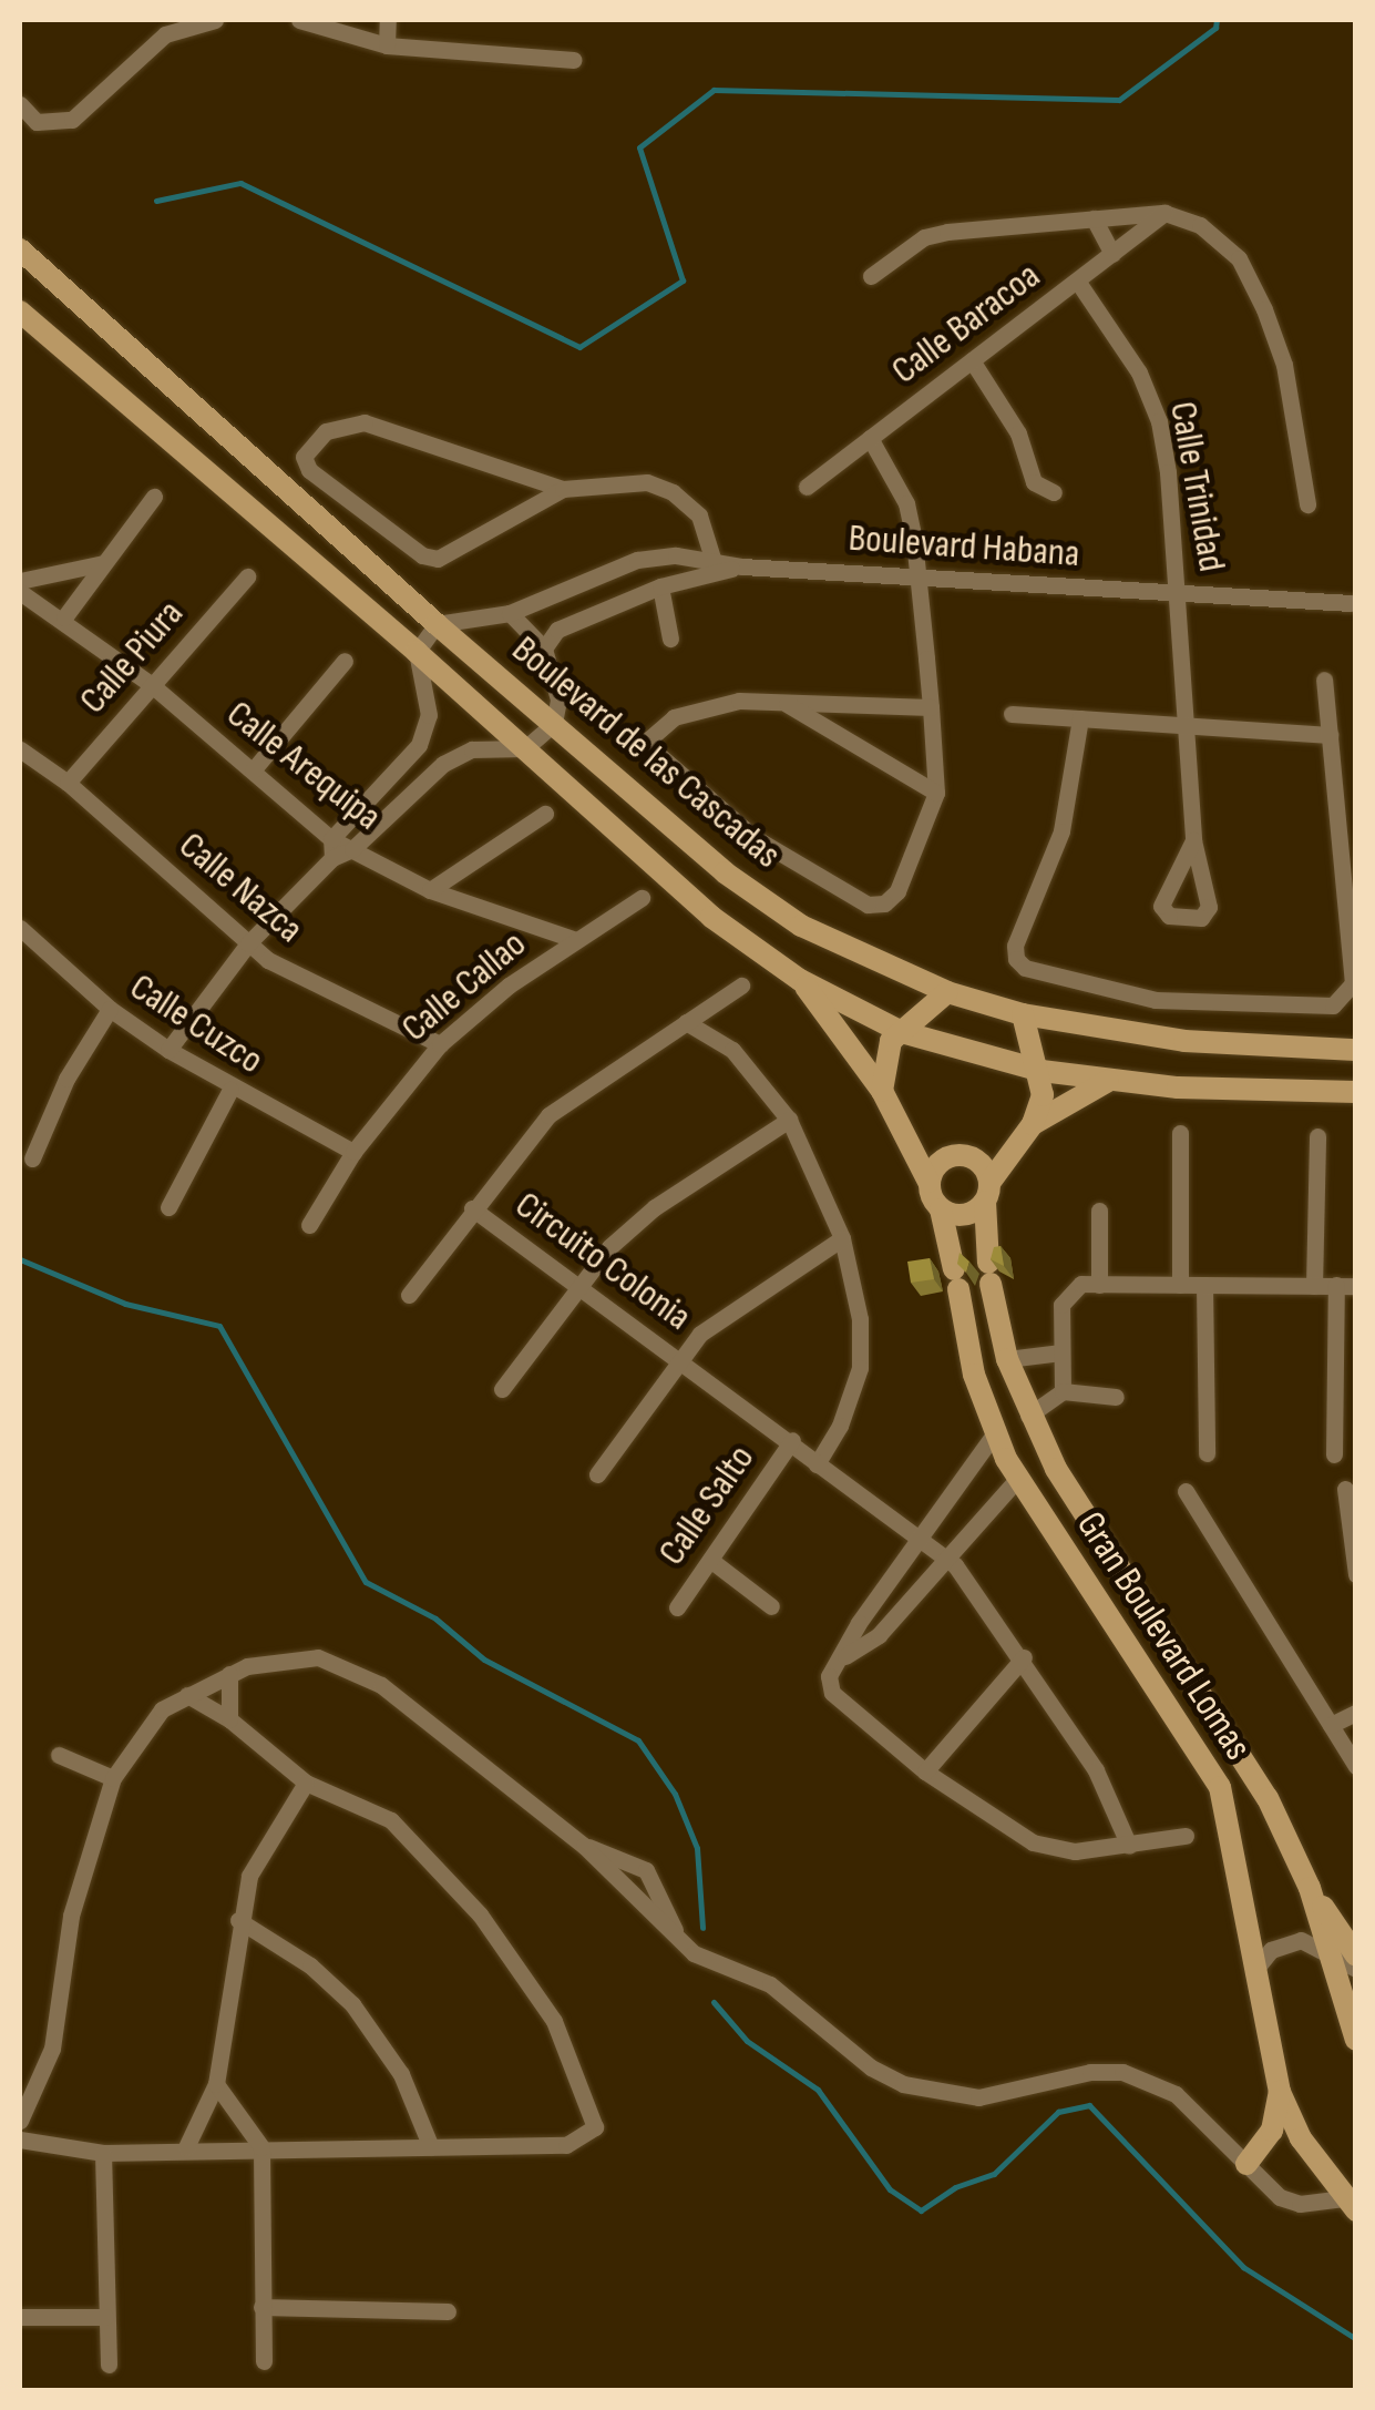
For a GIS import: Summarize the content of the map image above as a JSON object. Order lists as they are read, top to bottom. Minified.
{"streets":{"main road":["Boulevard de las Cascadas","Gran Boulevard Lomas"],"street":["Calle Baracoa","Calle Trinidad","Boulevard Habana","Calle Piura","Calle Arequipa","Calle Nazca","Calle Callao","Calle Cuzco","Circuito Colonia","Calle Salto"]},"crossings":[["Calle Baracoa","Calle Trinidad"],["Calle Trinidad","Boulevard Habana"],["Boulevard Habana","Boulevard de las Cascadas"],["Calle Piura","Calle Arequipa"],["Calle Piura","Calle Nazca"],["Calle Arequipa","Calle Callao"],["Calle Nazca","Calle Callao"],["Calle Callao","Calle Cuzco"],["Circuito Colonia","Calle Salto"]]}
